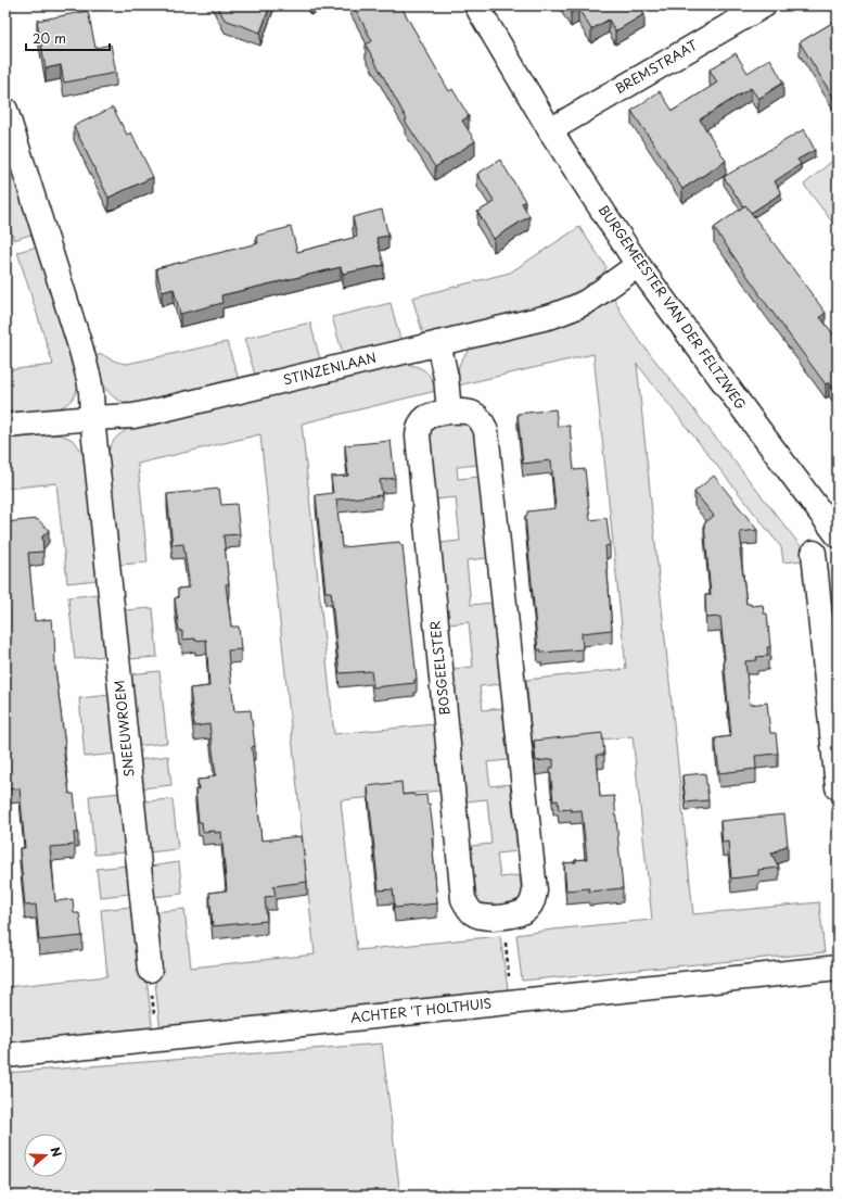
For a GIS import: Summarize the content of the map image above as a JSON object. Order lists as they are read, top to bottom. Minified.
{"streets":{"street":["BREMSTRAAT","BURGEMEESTER VAN DER FELTZWEG","STINZENLAAN","BOSGEELSTER","SNEEUWROEM","ACHTER 'T HOLTHUIS"]},"crossings":[["BREMSTRAAT","BURGEMEESTER VAN DER FELTZWEG"],["BURGEMEESTER VAN DER FELTZWEG","STINZENLAAN"],["STINZENLAAN","SNEEUWROEM"]],"scale_bar":"20 m","north":"right"}
